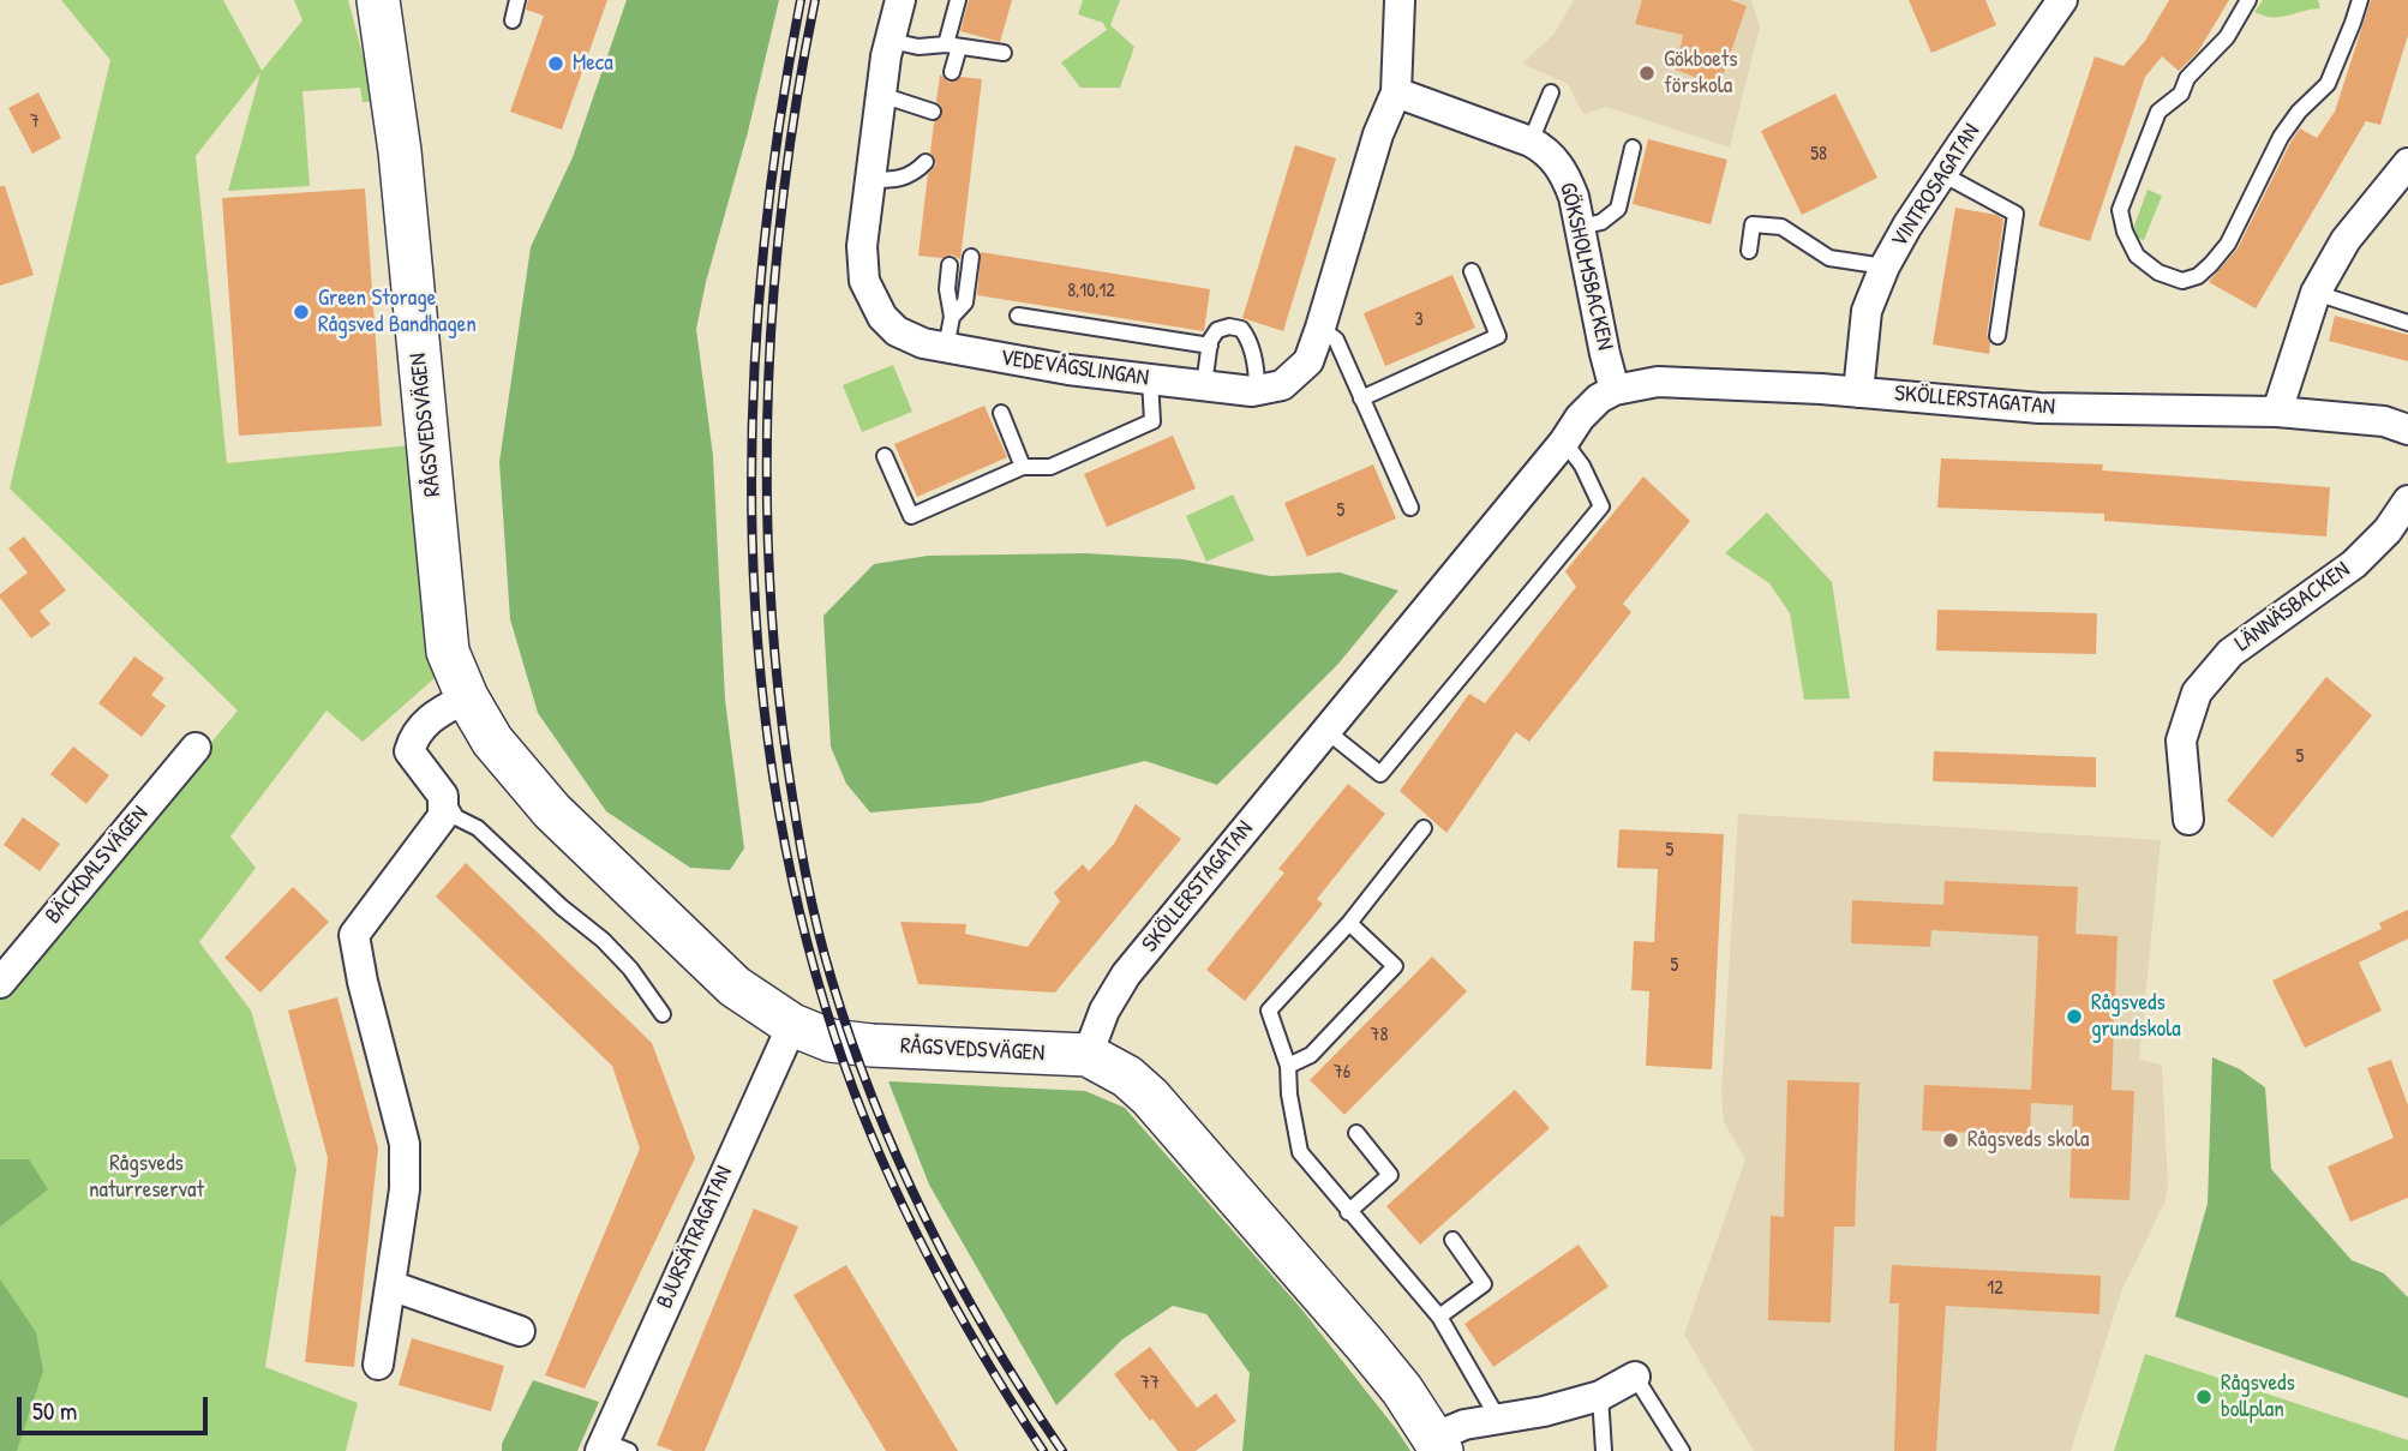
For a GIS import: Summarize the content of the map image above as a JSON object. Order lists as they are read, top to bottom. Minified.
{"streets":{"street":["VINTROSAGATAN","GÖKSHOLMSBACKEN","VEDEVÅGSLINGAN","SKÖLLERSTAGATAN","RÅGSVEDSVÄGEN","LÄNNÄSBACKEN","BÄCKDALSVÄGEN","BJURSÄTRAGATAN"]},"crossings":[["VINTROSAGATAN","SKÖLLERSTAGATAN"],["GÖKSHOLMSBACKEN","VEDEVÅGSLINGAN"],["GÖKSHOLMSBACKEN","SKÖLLERSTAGATAN"],["SKÖLLERSTAGATAN","RÅGSVEDSVÄGEN"],["RÅGSVEDSVÄGEN","BJURSÄTRAGATAN"]],"parks":["Rågsveds naturreservat"],"places":["Meca","Gökboets förskola","Green Storage Rågsved Bandhagen","Rågsveds grundskola","Rågsveds skola","Rågsveds bollplan"],"house_numbers":["7","58","8,10,12","3","5","5","5","5","78","76","12","77"],"scale_bar":"50 m"}
